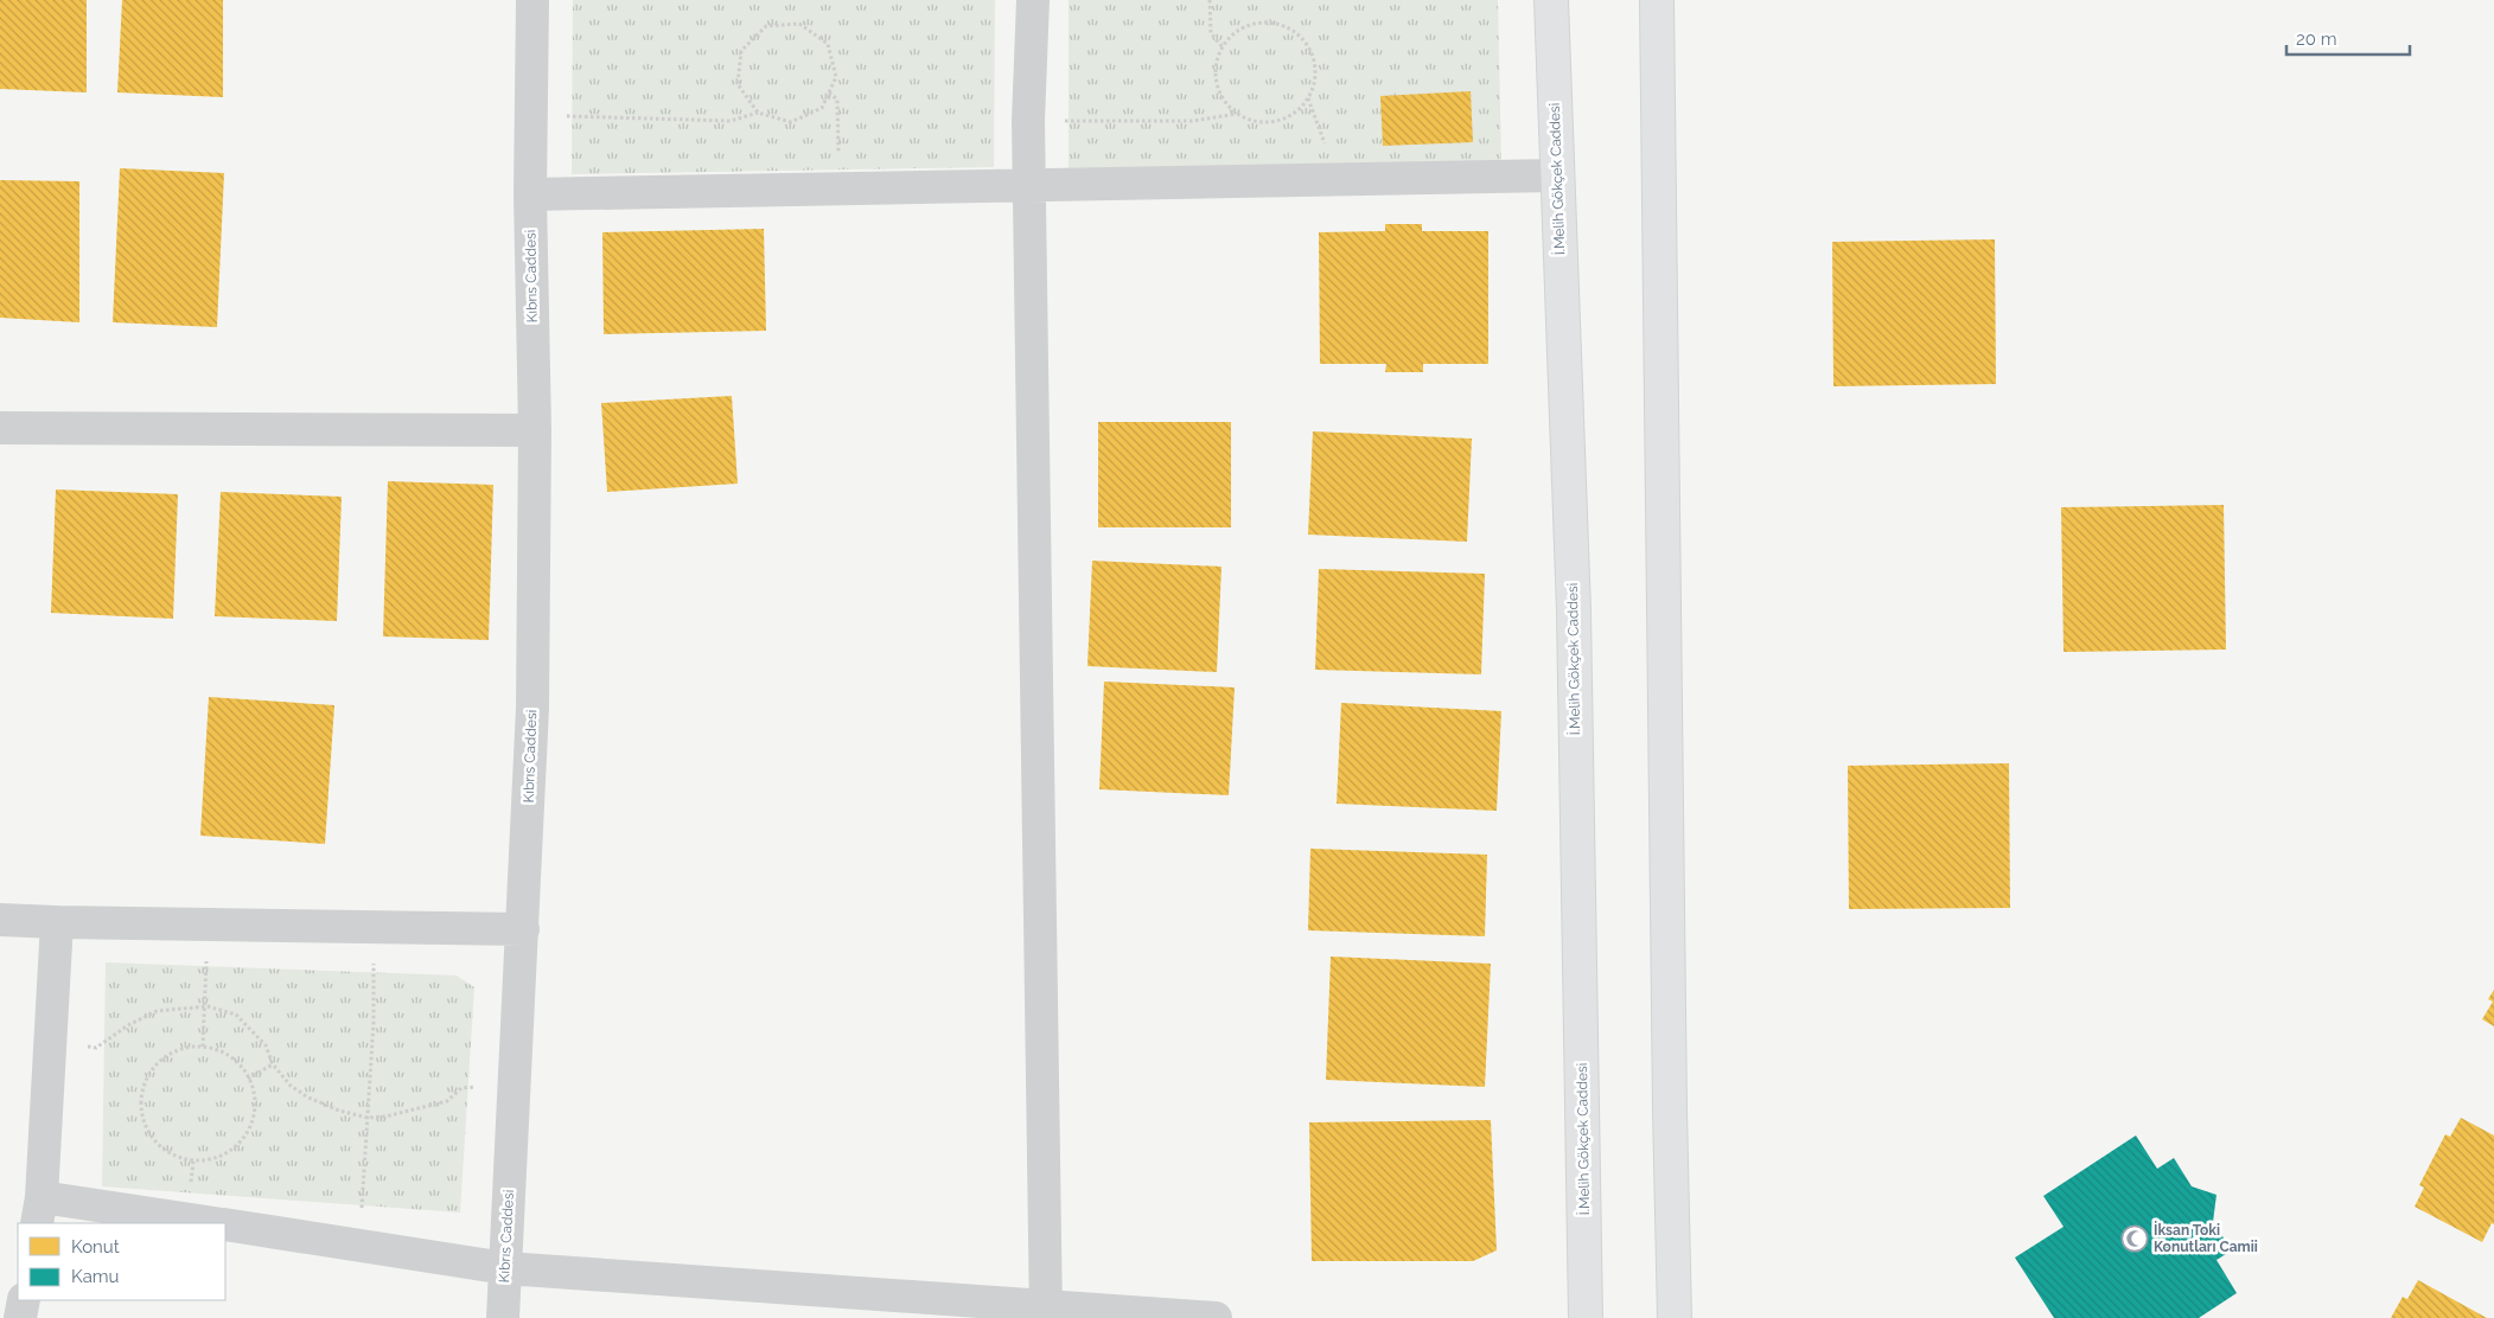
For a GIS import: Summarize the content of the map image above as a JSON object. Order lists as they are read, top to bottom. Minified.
{"streets":{"main road":["İ.Melih Gökçek Caddesi"],"street":["Kıbrıs Caddesi"]},"places":{"mosque":["İksan Toki Konutları Camii"]},"legend":["Konut","Kamu"],"scale_bar":"20 m"}
